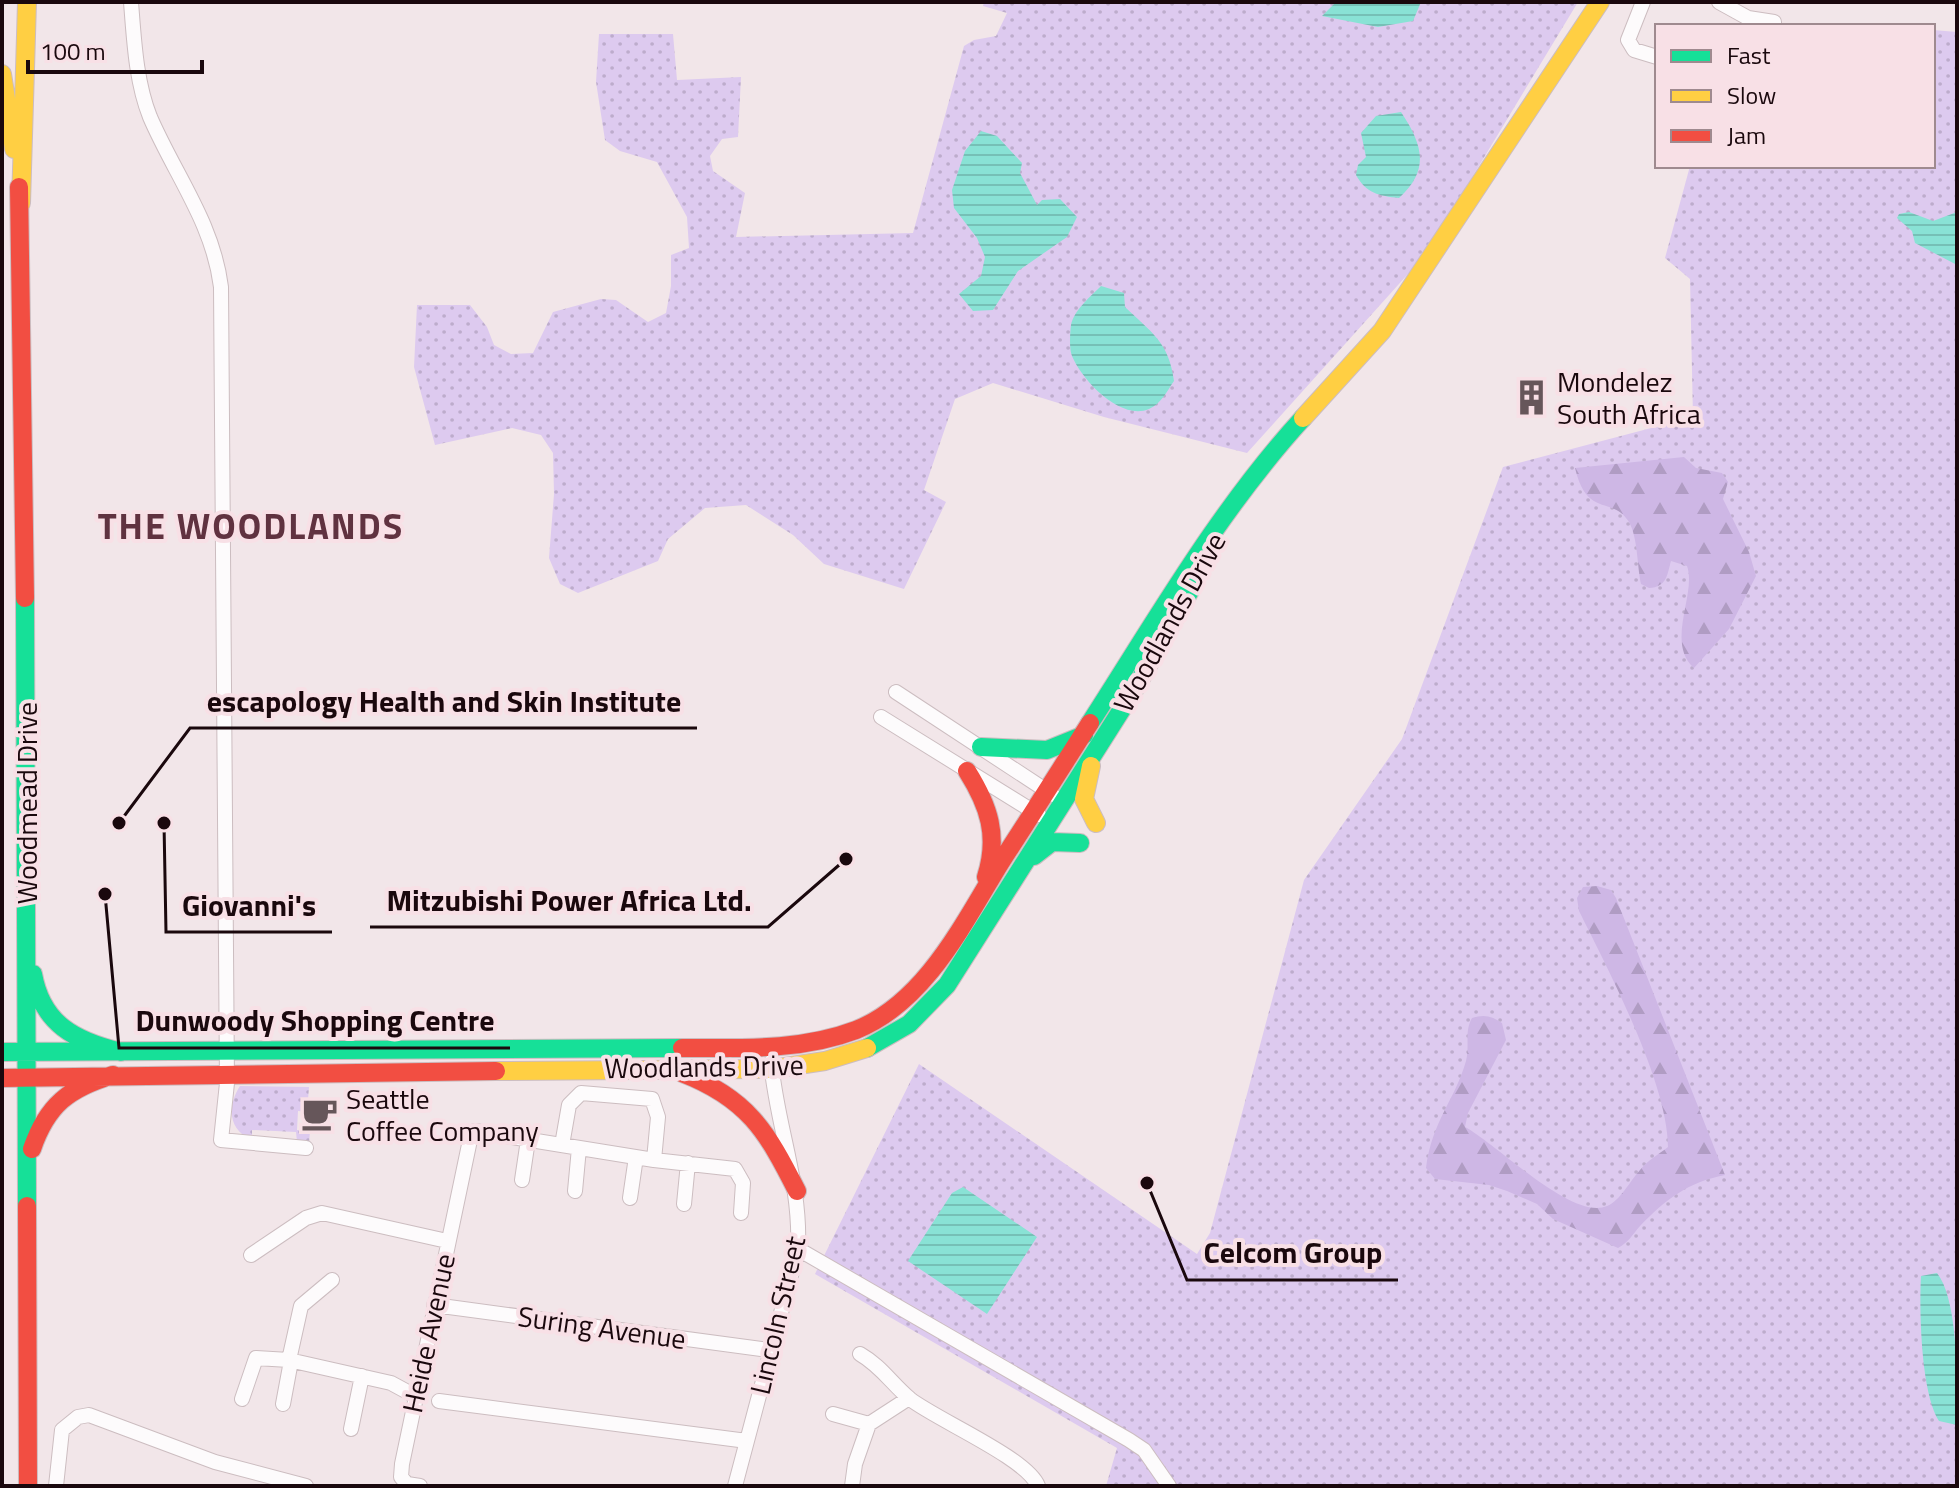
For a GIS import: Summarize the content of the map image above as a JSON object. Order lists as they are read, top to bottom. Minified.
{"streets":{"main road":["Woodlands Drive","Woodmead Drive"],"street":["Lincoln Street","Suring Avenue","Heide Avenue"]},"crossings":[["Woodlands Drive","Woodmead Drive"],["Woodlands Drive","Lincoln Street"],["Lincoln Street","Suring Avenue"],["Suring Avenue","Heide Avenue"]],"districts":["THE WOODLANDS"],"places":{"building":["Mondelez South Africa"],"other":["escapology Health and Skin Institute","Giovanni's","Mitzubishi Power Africa Ltd.","Dunwoody Shopping Centre","Celcom Group"],"cafe":["Seattle Coffee Company"]},"legend":["Fast","Slow","Jam"],"scale_bar":"100 m"}
